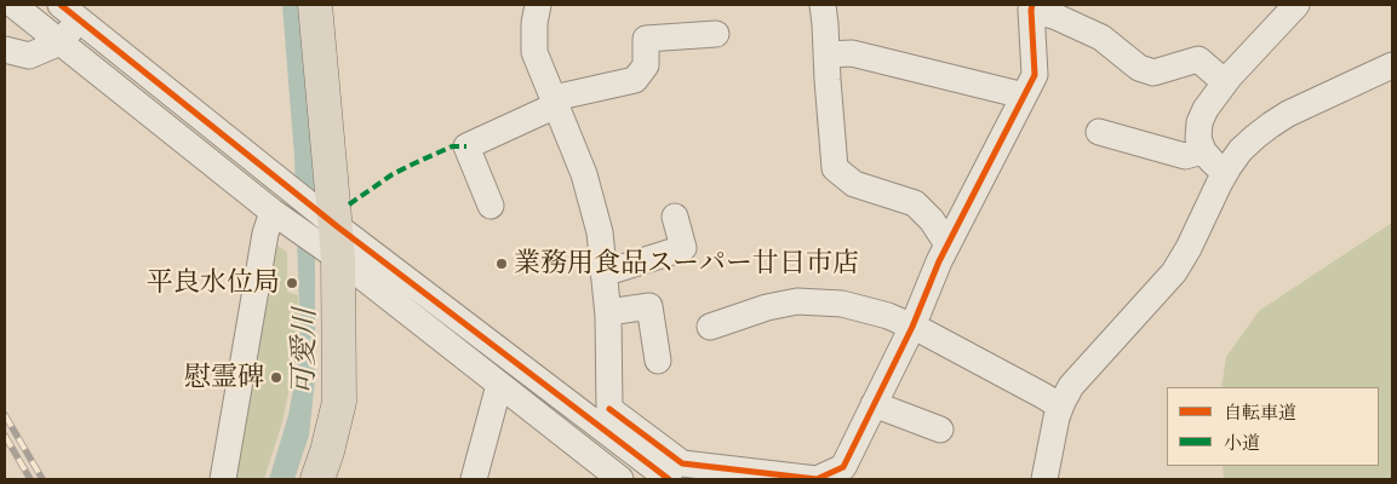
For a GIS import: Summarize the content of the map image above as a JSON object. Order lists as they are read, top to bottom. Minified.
{"water":["可愛川"],"places":["業務用食品スーパー廿日市店","平良水位局","慰霊碑"],"legend":["自転車道","小道"]}
